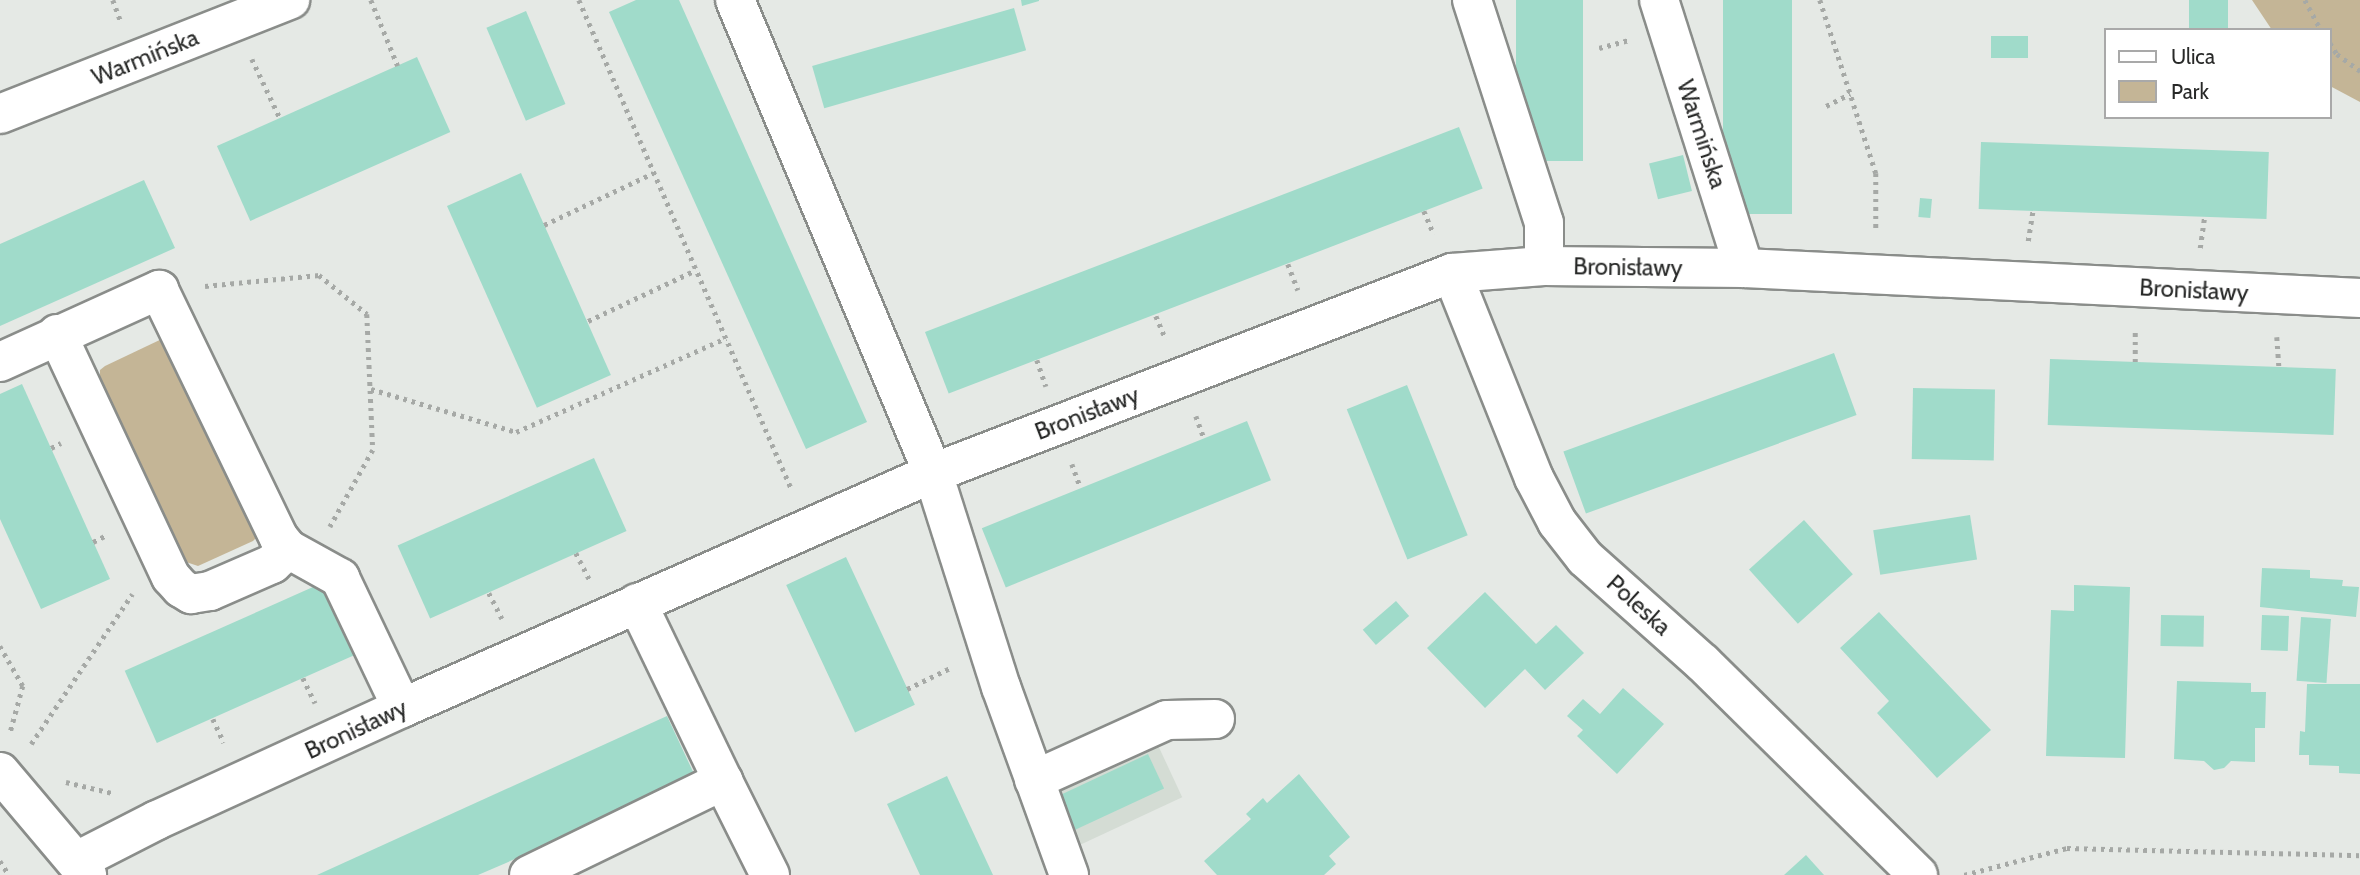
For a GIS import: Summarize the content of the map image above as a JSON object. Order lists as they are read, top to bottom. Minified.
{"streets":{"street":["Warmińska","Bronisławy","Poleska"]},"crossings":[["Warmińska","Bronisławy"],["Bronisławy","Poleska"]],"legend":["Ulica","Park"]}
